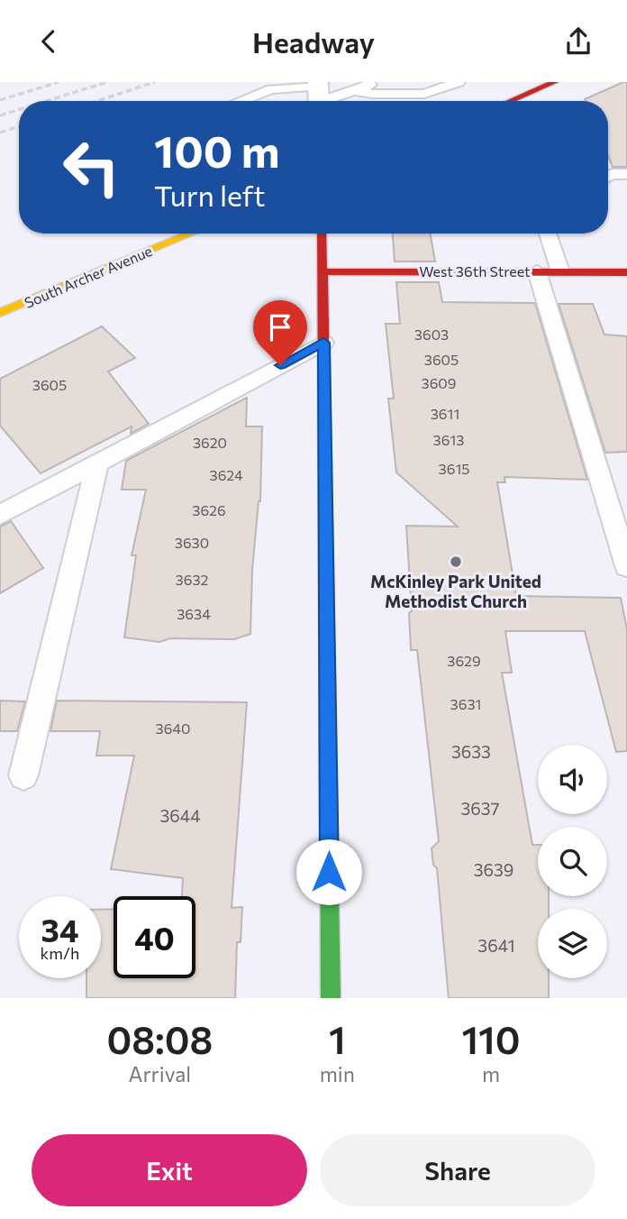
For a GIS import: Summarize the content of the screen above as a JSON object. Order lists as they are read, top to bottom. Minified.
{"streets":{"street":["West 36th Street","South Archer Avenue"]},"places":["McKinley Park United Methodist Church"],"house_numbers":["3603","3605","3609","3605","3611","3613","3620","3615","3624","3626","3630","3632","3634","3629","3631","3640","3633","3637","3644","3639","3641"],"page":{"header":"Headway","turn":["100 m","Turn left"],"speed":"34 km/h","limit":"40","eta":["08:08","Arrival","1","min","110","m"],"buttons":["Exit","Share"]}}
